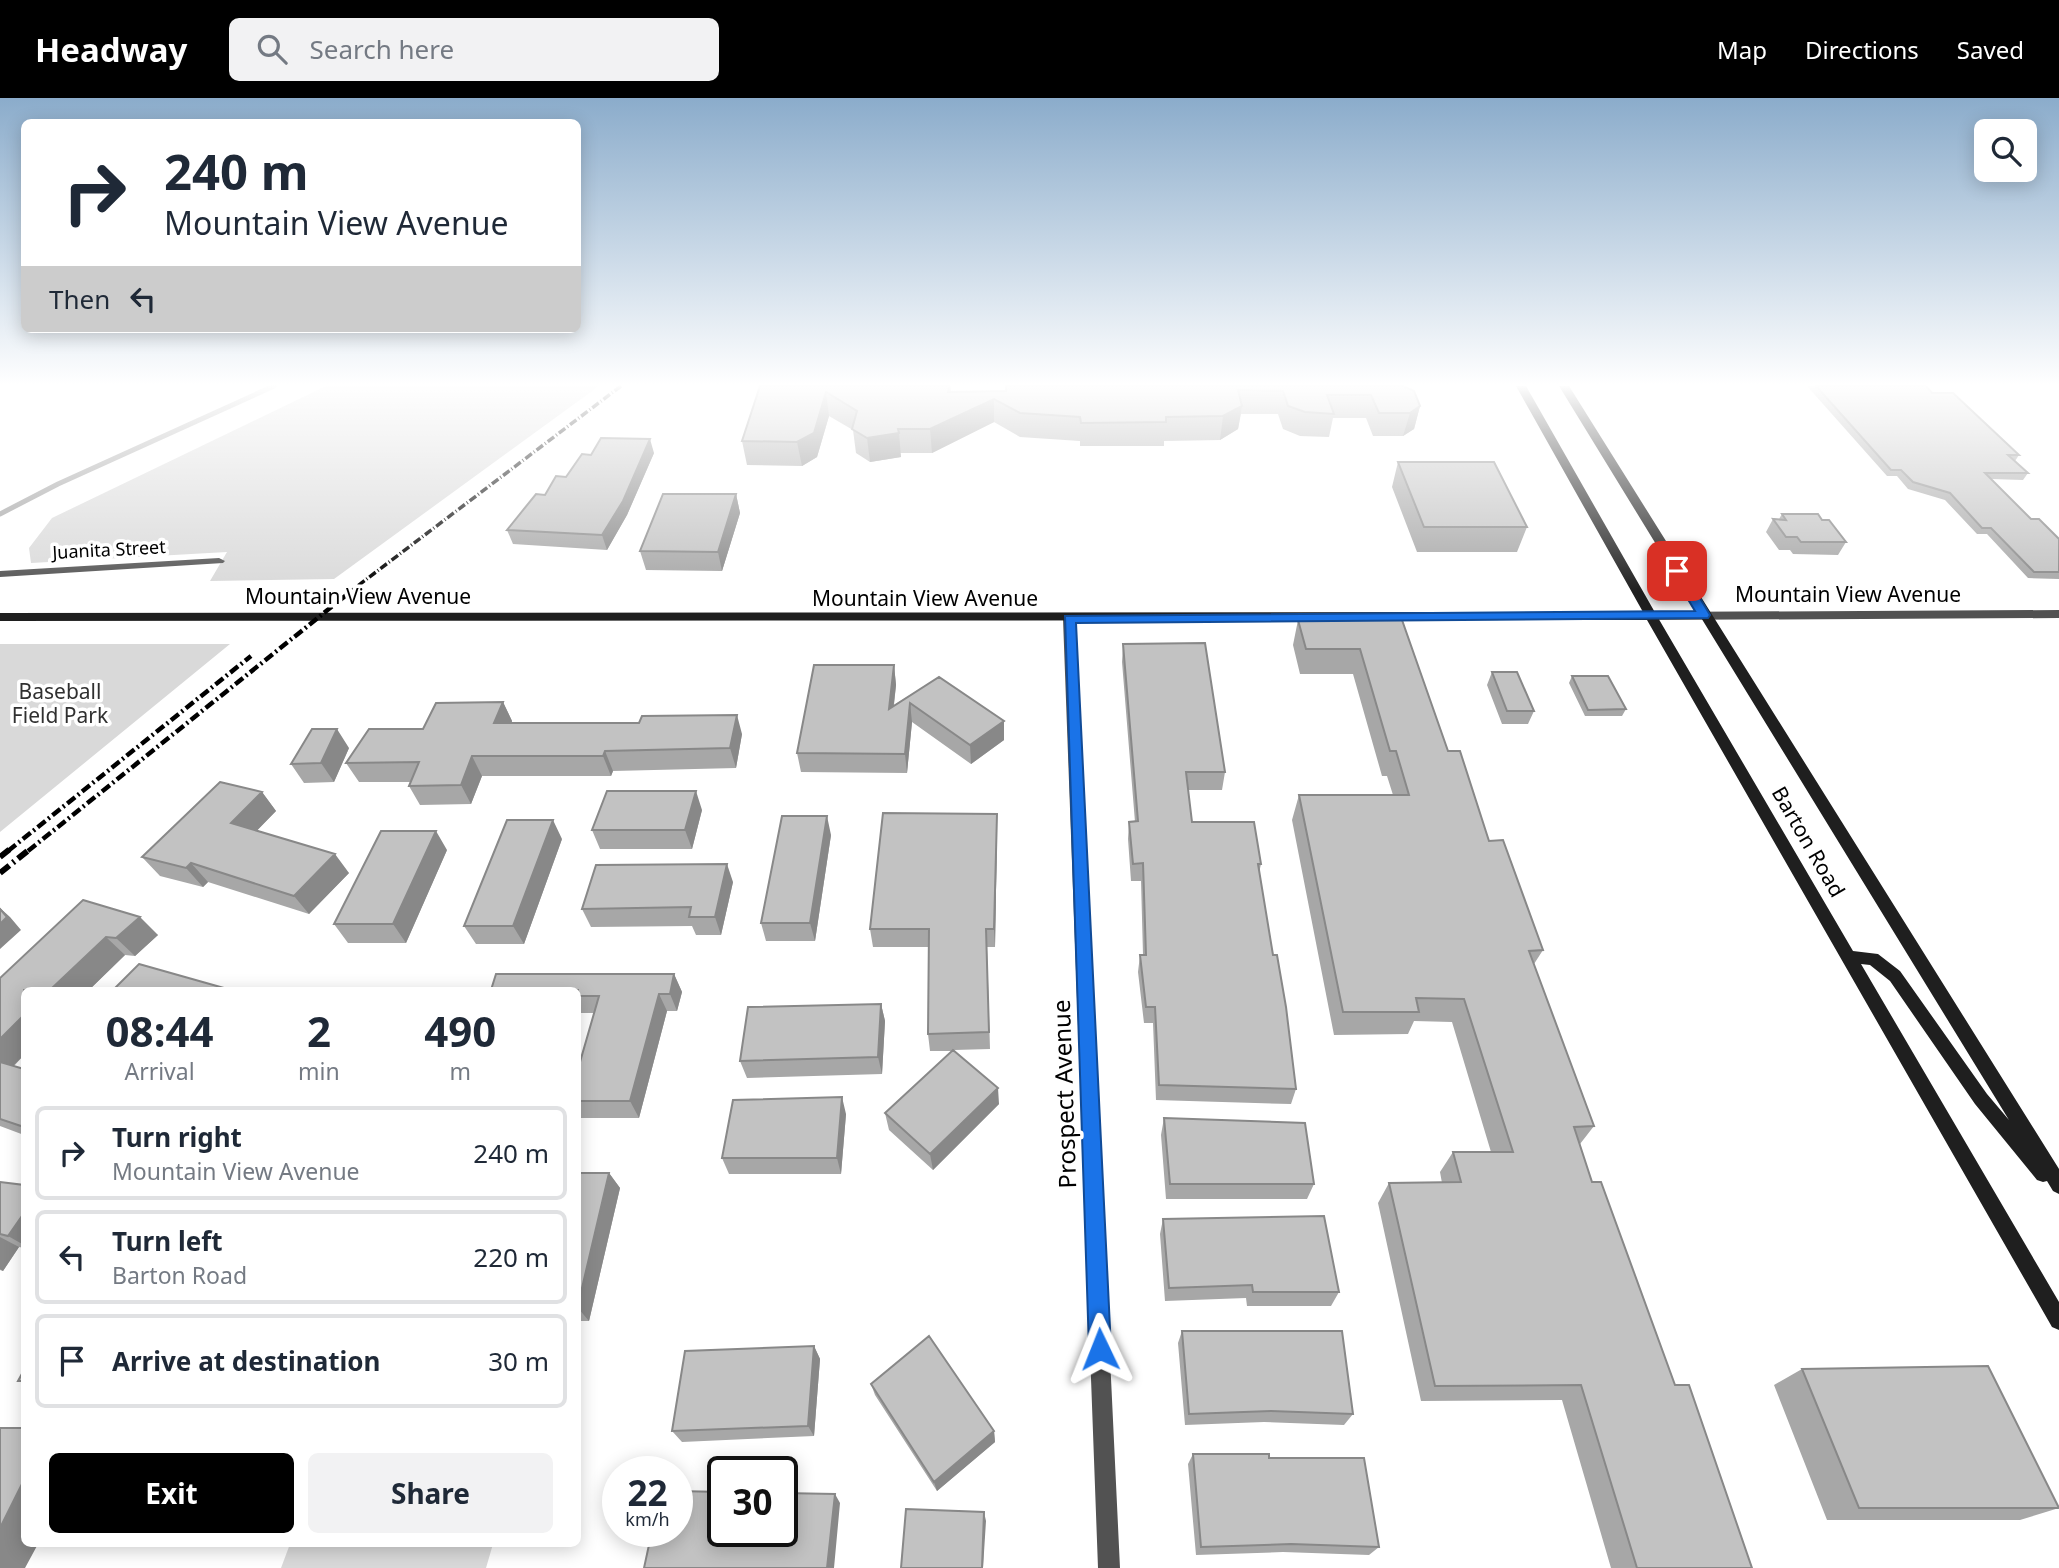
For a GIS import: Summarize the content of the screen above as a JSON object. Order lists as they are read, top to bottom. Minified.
{"streets":{"main road":["Mountain View Avenue","Barton Road"],"street":["Juanita Street","Prospect Avenue"]},"crossings":[["Mountain View Avenue","Barton Road"],["Mountain View Avenue","Prospect Avenue"]],"parks":["Baseball Field Park"],"page":{"header":"Headway","search":"Search here","nav":["Map","Directions","Saved"],"turn":["240 m","Mountain View Avenue"],"then":"Then","eta":["08:44","Arrival","2","min","490","m"],"list":[{"name":"Turn right","note":"Mountain View Avenue","value":"240 m"},{"name":"Turn left","note":"Barton Road","value":"220 m"},{"name":"Arrive at destination","value":"30 m"}],"buttons":["Exit","Share"],"speed":"22 km/h","limit":"30"}}
